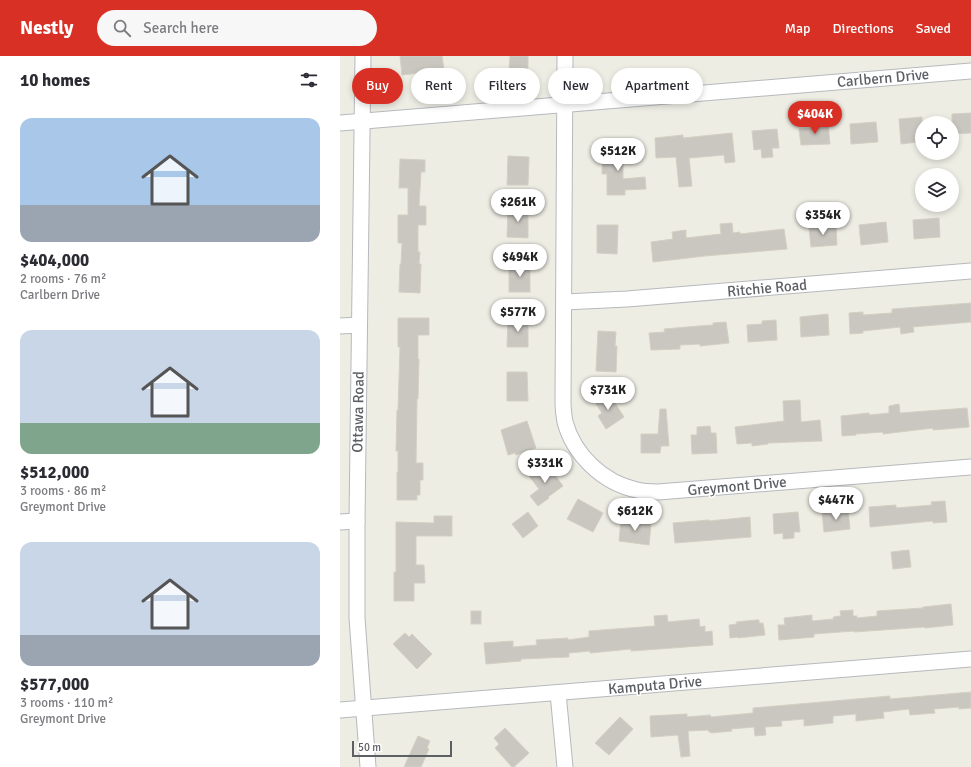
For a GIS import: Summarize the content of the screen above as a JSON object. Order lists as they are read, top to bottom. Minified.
{"streets":{"street":["Carlbern Drive","Ritchie Road","Ottawa Road","Greymont Drive","Kamputa Drive"]},"crossings":[["Carlbern Drive","Ottawa Road"],["Carlbern Drive","Greymont Drive"],["Ritchie Road","Greymont Drive"],["Ottawa Road","Kamputa Drive"]],"scale_bar":"50 m","page":{"header":"Nestly","search":"Search here","nav":["Map","Directions","Saved"],"heading":"10 homes","chip":["Buy","Rent","Filters","New","Apartment"],"price":["$404K","$512K","$261K","$354K","$494K","$577K","$731K","$331K","$447K","$612K"],"list":[{"name":"$404,000","note":"2 rooms · 76 m² · Carlbern Drive"},{"name":"$512,000","note":"3 rooms · 86 m² · Greymont Drive"},{"name":"$577,000","note":"3 rooms · 110 m² · Greymont Drive"}],"scale":"50 m"}}
